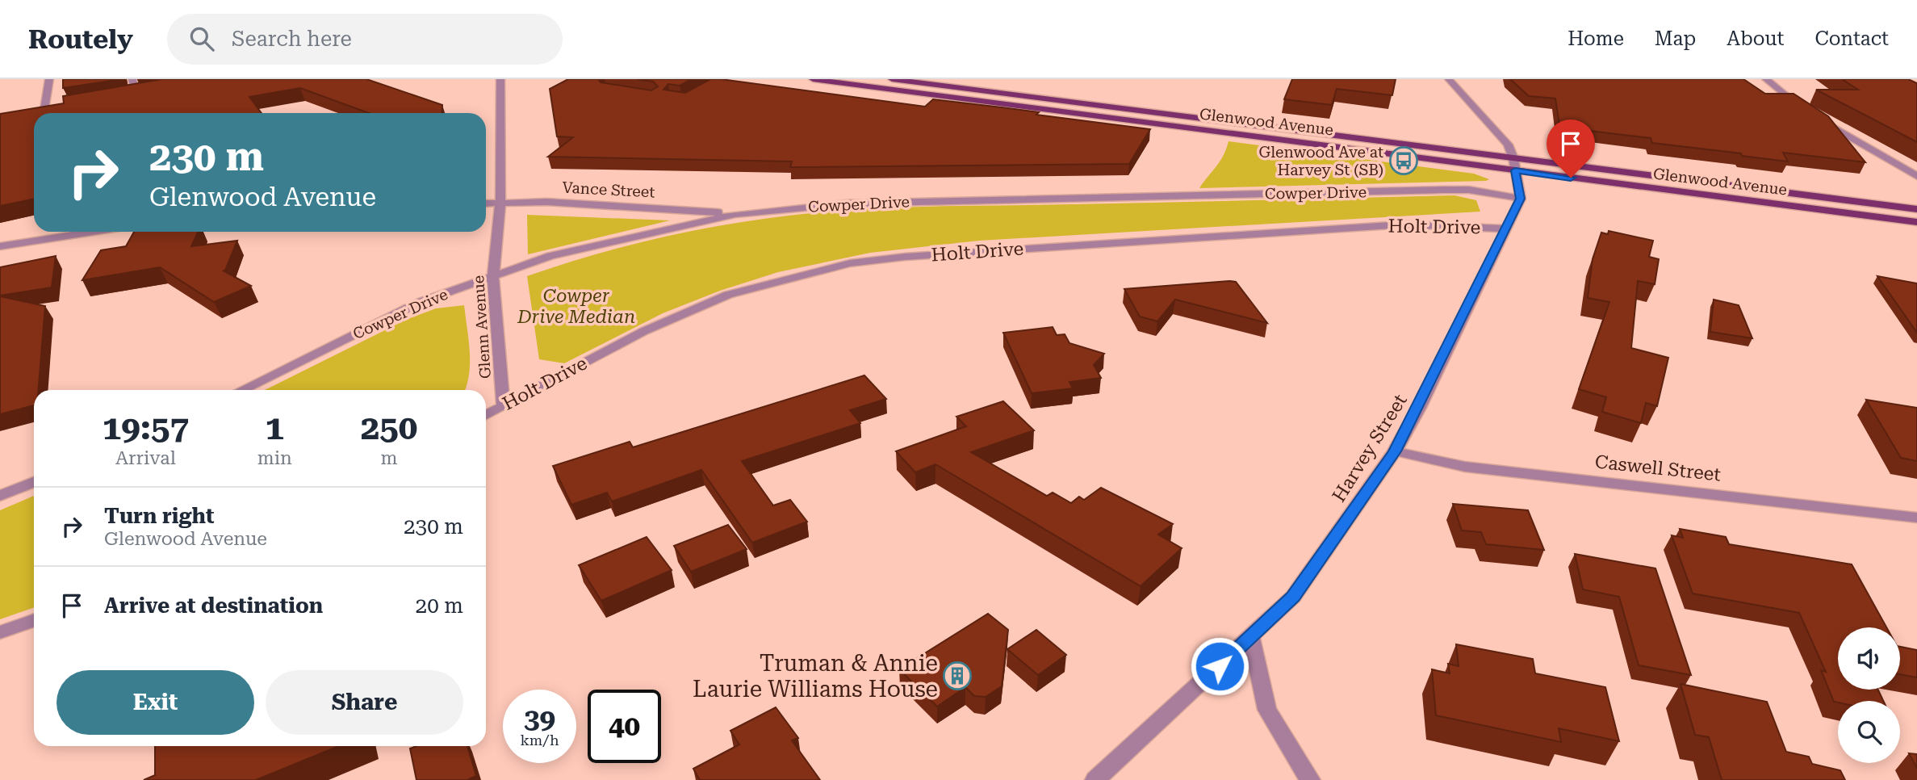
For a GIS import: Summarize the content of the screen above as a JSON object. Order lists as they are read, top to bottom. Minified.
{"streets":{"main road":["Glenwood Avenue"],"street":["Vance Street","Cowper Drive","Holt Drive","Glenn Avenue","Harvey Street","Caswell Street"]},"crossings":[["Vance Street","Cowper Drive"],["Vance Street","Glenn Avenue"],["Cowper Drive","Glenn Avenue"],["Cowper Drive","Harvey Street"],["Holt Drive","Glenn Avenue"],["Holt Drive","Harvey Street"],["Harvey Street","Caswell Street"]],"parks":["Cowper Drive Median"],"places":{"bus stop":["Glenwood Ave at Harvey St (SB)"],"building":["Truman & Annie Laurie Williams House"]},"page":{"header":"Routely","search":"Search here","nav":["Home","Map","About","Contact"],"turn":["230 m","Glenwood Avenue"],"eta":["19:57","Arrival","1","min","250","m"],"list":[{"name":"Turn right","note":"Glenwood Avenue","value":"230 m"},{"name":"Arrive at destination","value":"20 m"}],"buttons":["Exit","Share"],"speed":"39 km/h","limit":"40"}}
